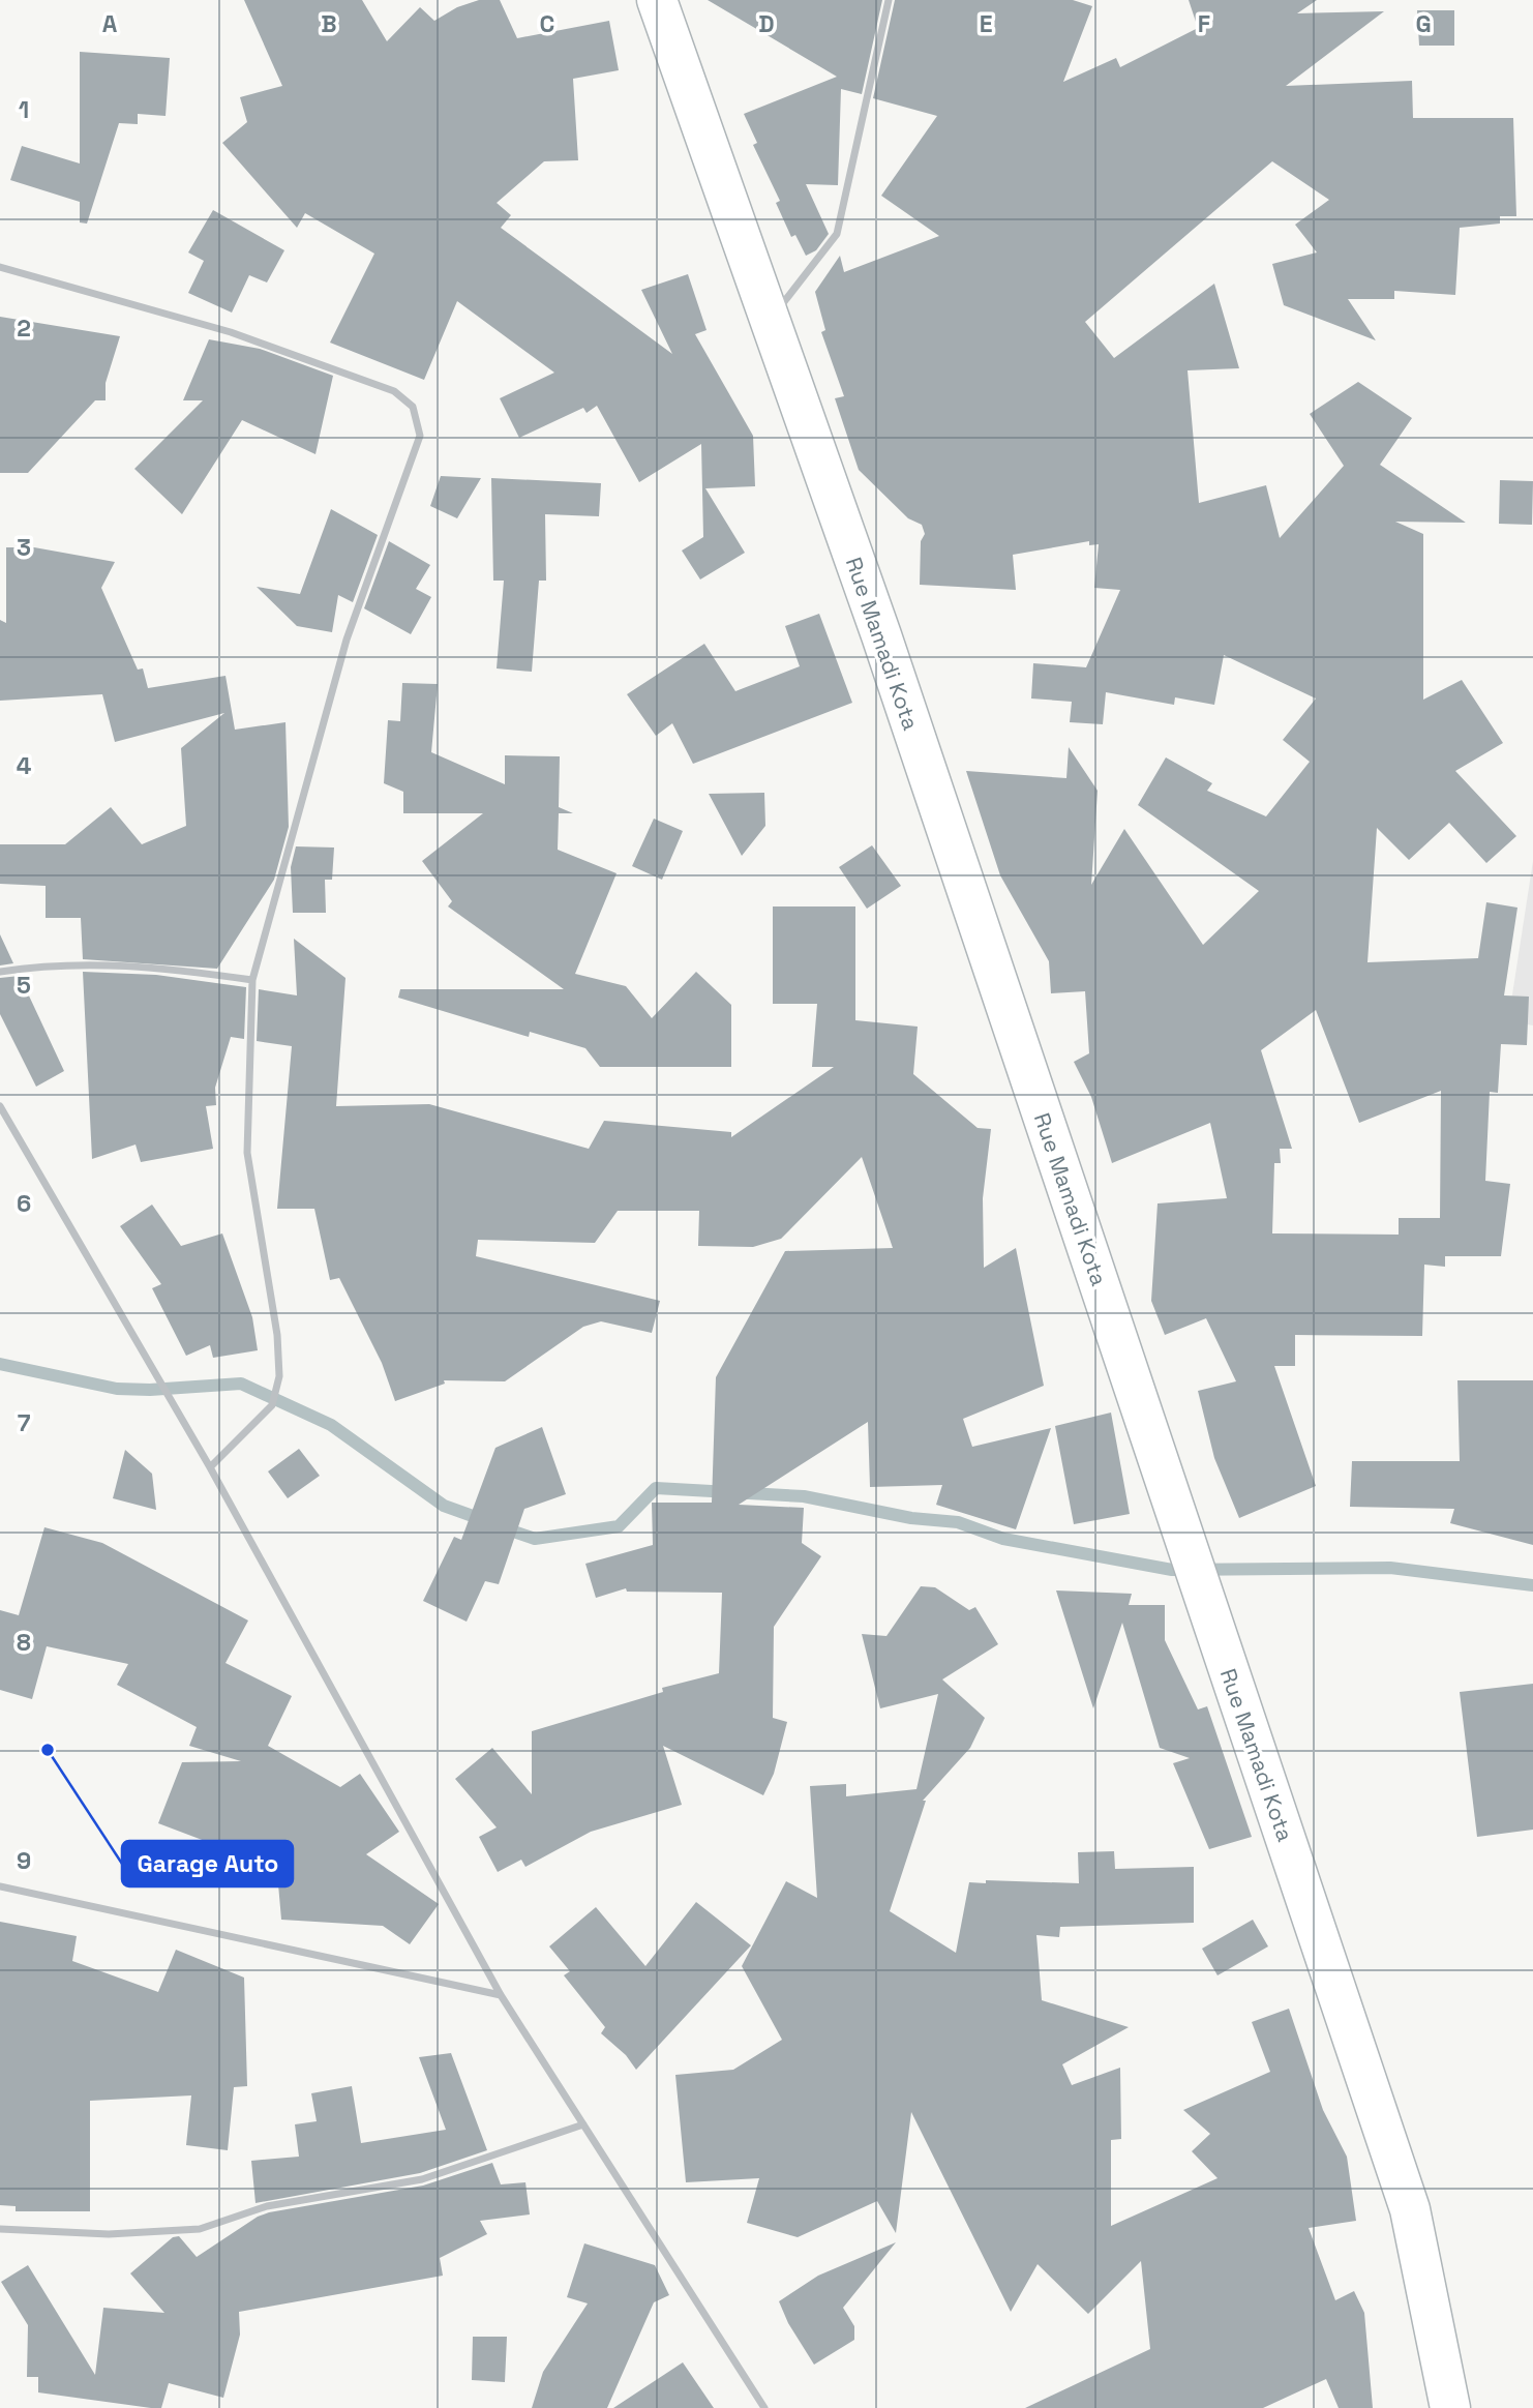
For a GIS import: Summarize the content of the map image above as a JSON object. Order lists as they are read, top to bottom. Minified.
{"streets":{"main road":["Rue Mamadi Kota"]},"places":["Garage Auto"],"grid":{"columns":["A","B","C","D","E","F","G"],"rows":["1","2","3","4","5","6","7","8","9"]}}
